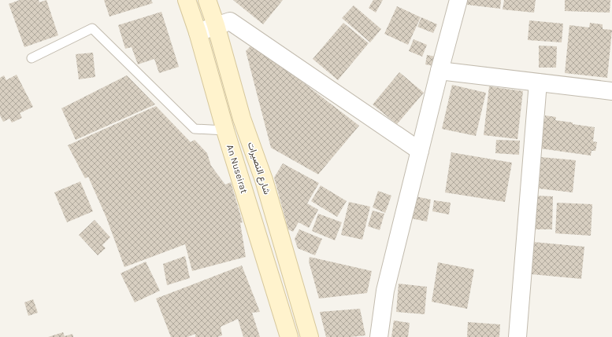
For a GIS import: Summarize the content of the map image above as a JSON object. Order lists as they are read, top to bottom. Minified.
{"streets":{"main road":["شارع النصيرات","An Nuseirat"]}}
